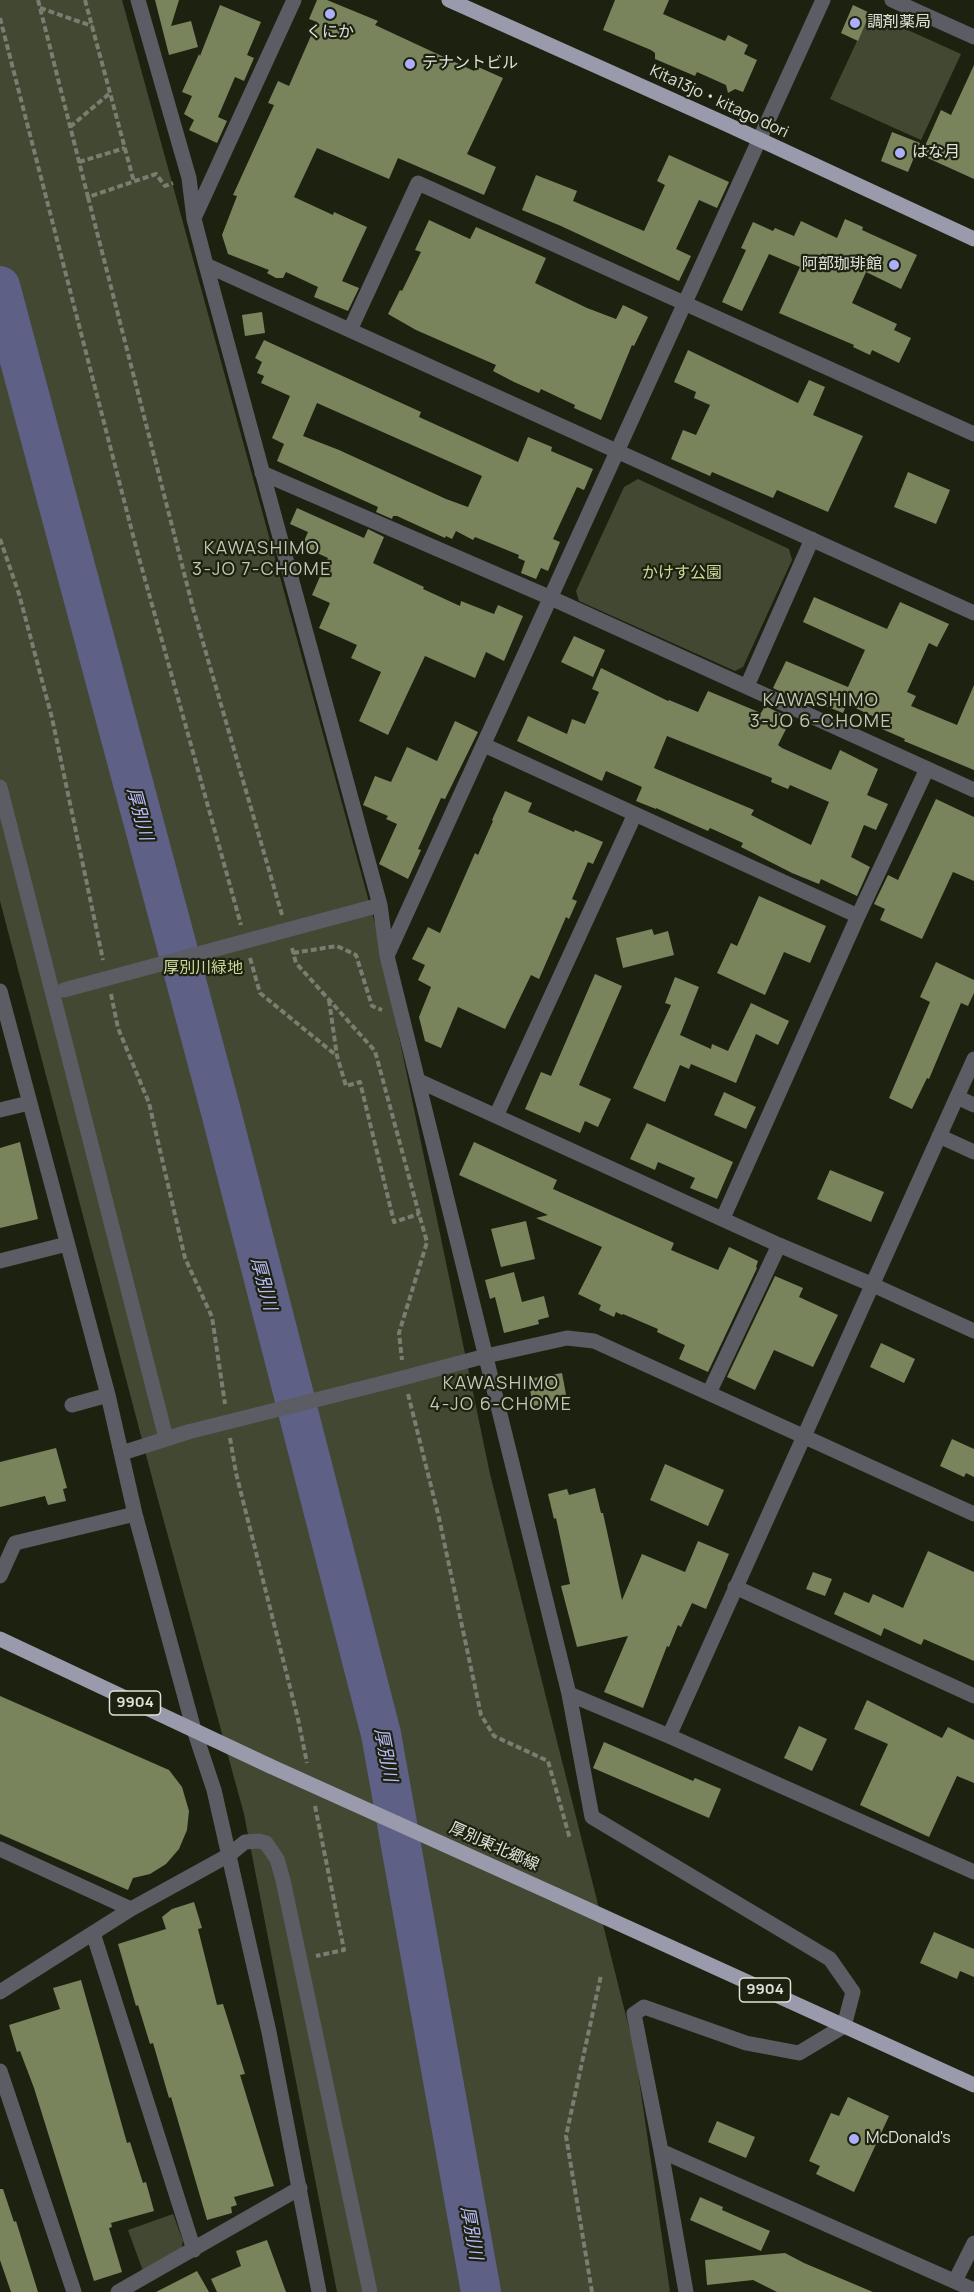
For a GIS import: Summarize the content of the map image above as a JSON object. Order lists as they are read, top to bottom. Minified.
{"streets":{"main road":["Kita13jo・kitago dori","9904","厚別東北郷線"]},"districts":["KAWASHIMO 3-JO 7-CHOME","KAWASHIMO 3-JO 6-CHOME","KAWASHIMO 4-JO 6-CHOME"],"water":["厚別川"],"parks":["かけす公園","厚別川緑地"],"places":["くにか","調剤薬局","テナントビル","はな月","阿部珈琲館","McDonald's"]}
